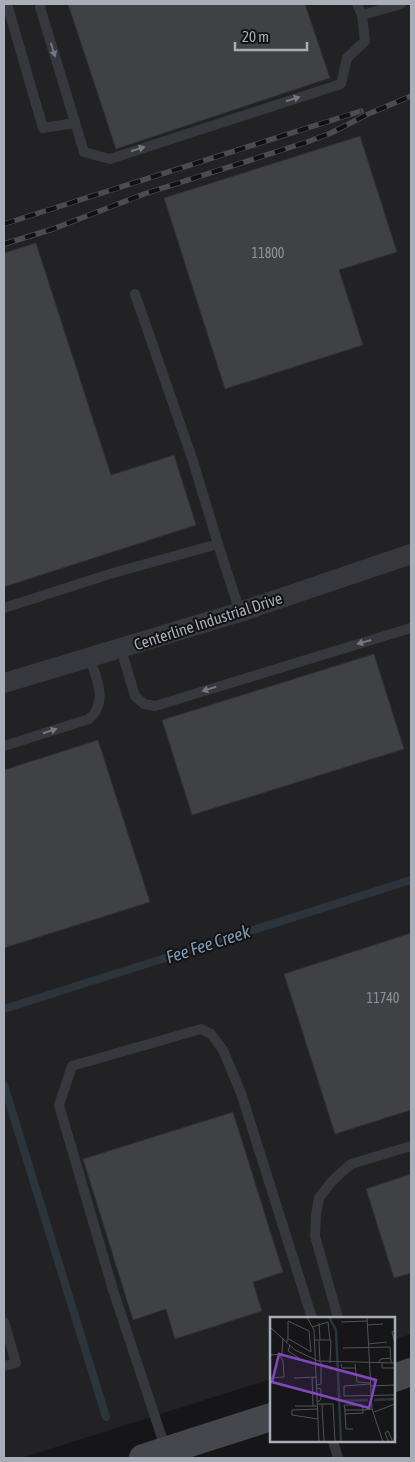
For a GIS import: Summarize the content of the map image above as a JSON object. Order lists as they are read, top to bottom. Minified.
{"streets":{"street":["Centerline Industrial Drive"]},"water":["Fee Fee Creek"],"house_numbers":["11800","11740"],"scale_bar":"20 m"}
